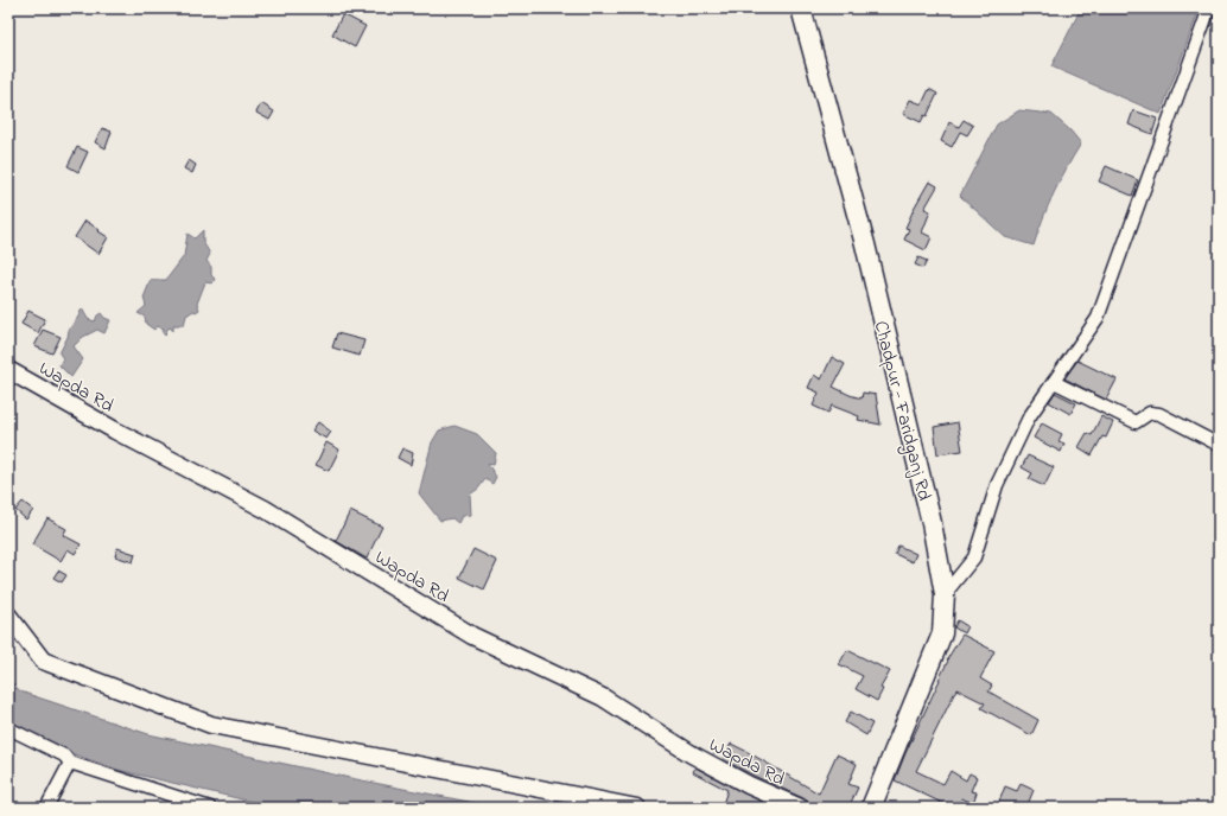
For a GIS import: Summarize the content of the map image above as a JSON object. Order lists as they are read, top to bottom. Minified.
{"streets":{"main road":["Wapda Rd","Chadpur - Faridganj Rd"]}}
